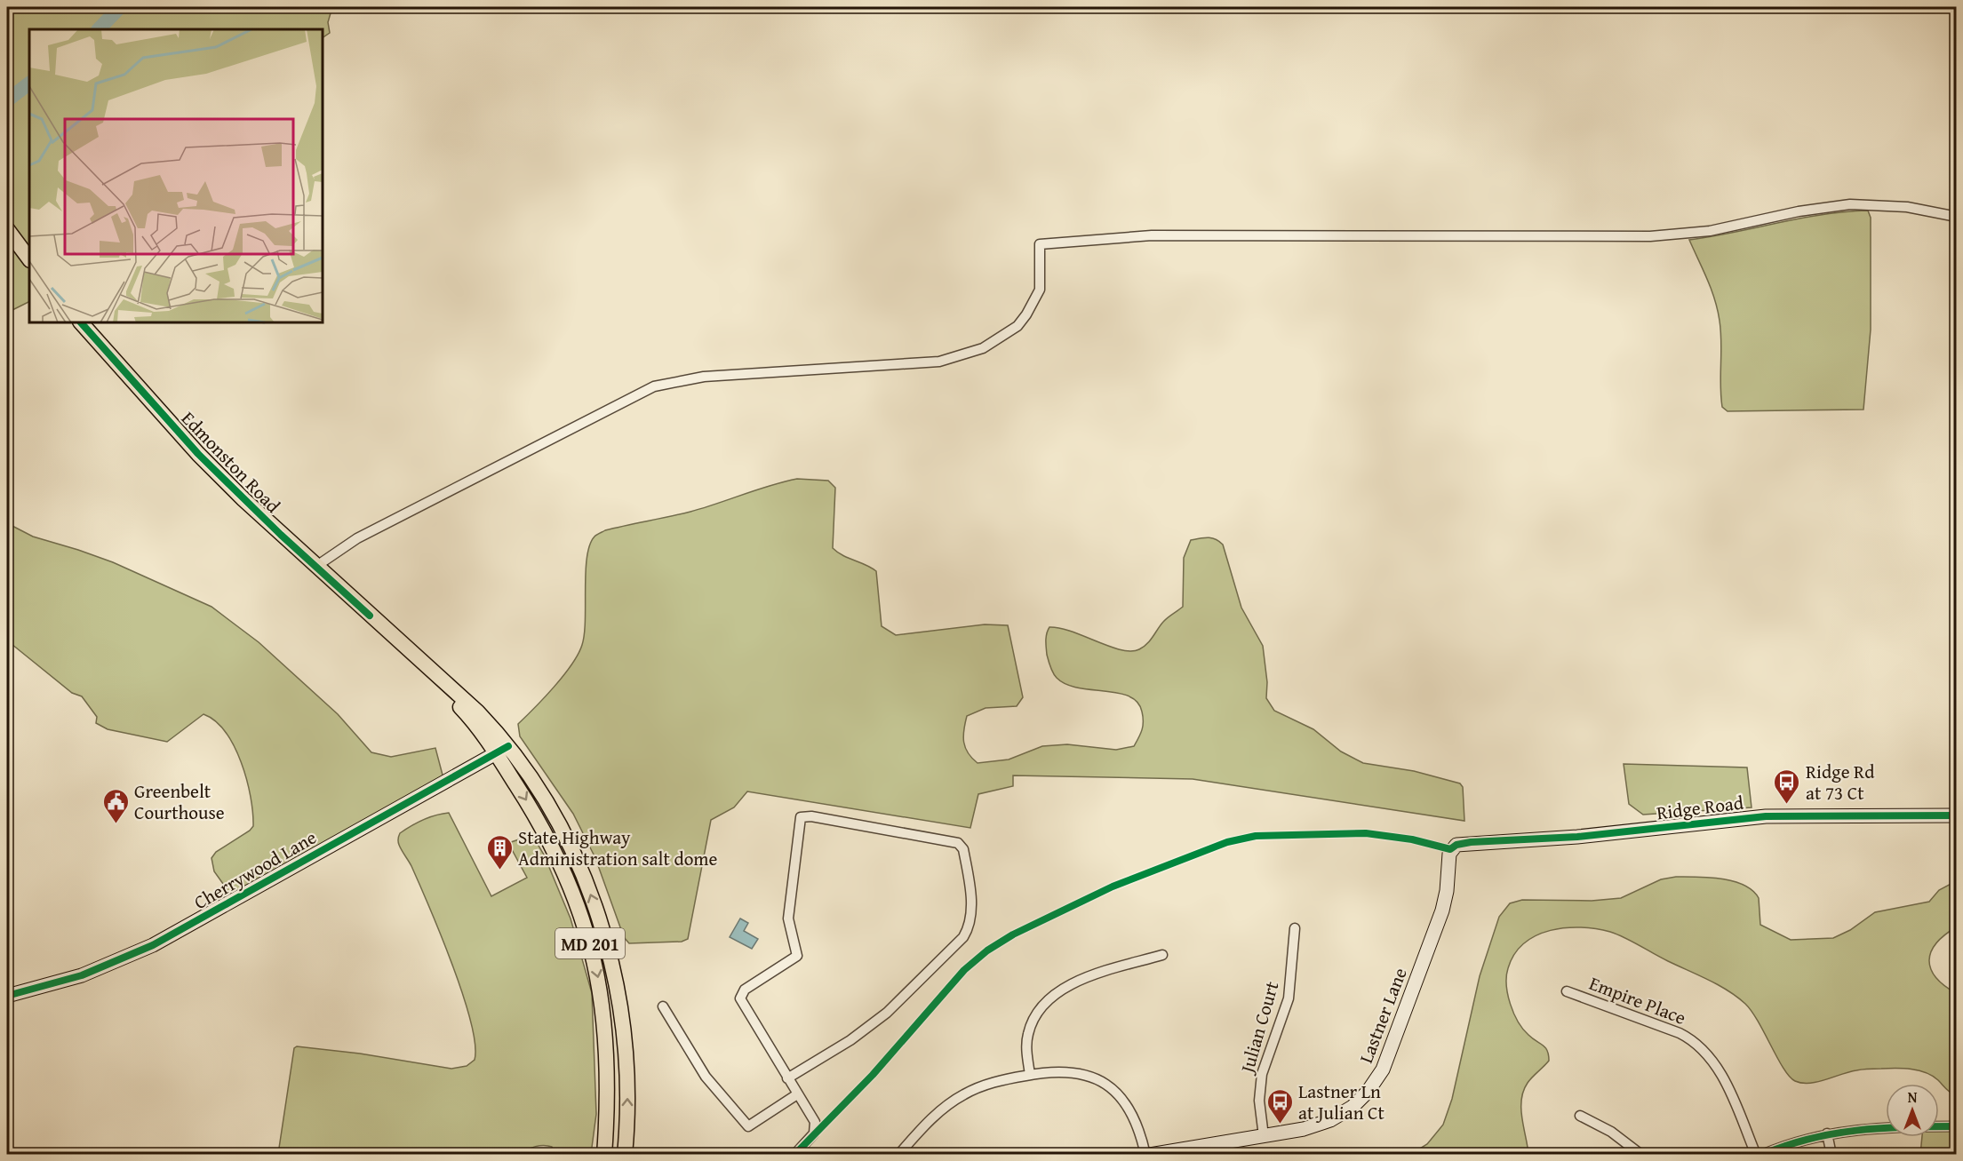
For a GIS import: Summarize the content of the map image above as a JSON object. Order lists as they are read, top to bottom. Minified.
{"streets":{"main road":["Edmonston Road","MD 201"],"street":["Ridge Road","Cherrywood Lane","Empire Place","Lastner Lane","Julian Court"]},"crossings":[["Edmonston Road","Cherrywood Lane"],["Edmonston Road","MD 201"],["Ridge Road","Lastner Lane"],["Cherrywood Lane","MD 201"],["Lastner Lane","Julian Court"]],"places":{"bus stop":["Ridge Rd at 73 Ct","Lastner Ln at Julian Ct"],"public building":["Greenbelt Courthouse"],"building":["State Highway Administration salt dome"]},"north":"top"}
